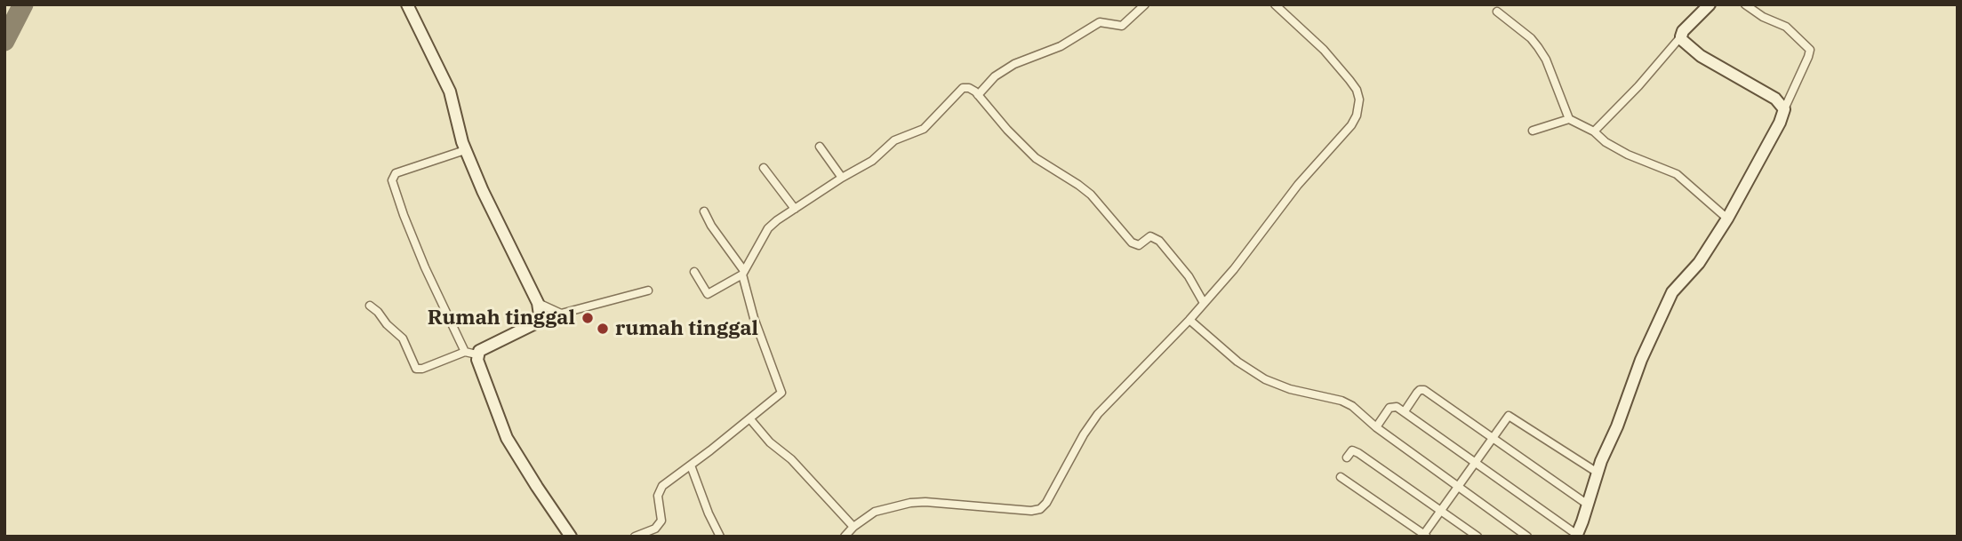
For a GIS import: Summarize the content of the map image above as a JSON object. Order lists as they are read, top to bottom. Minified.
{"places":["Rumah tinggal","rumah tinggal"]}
